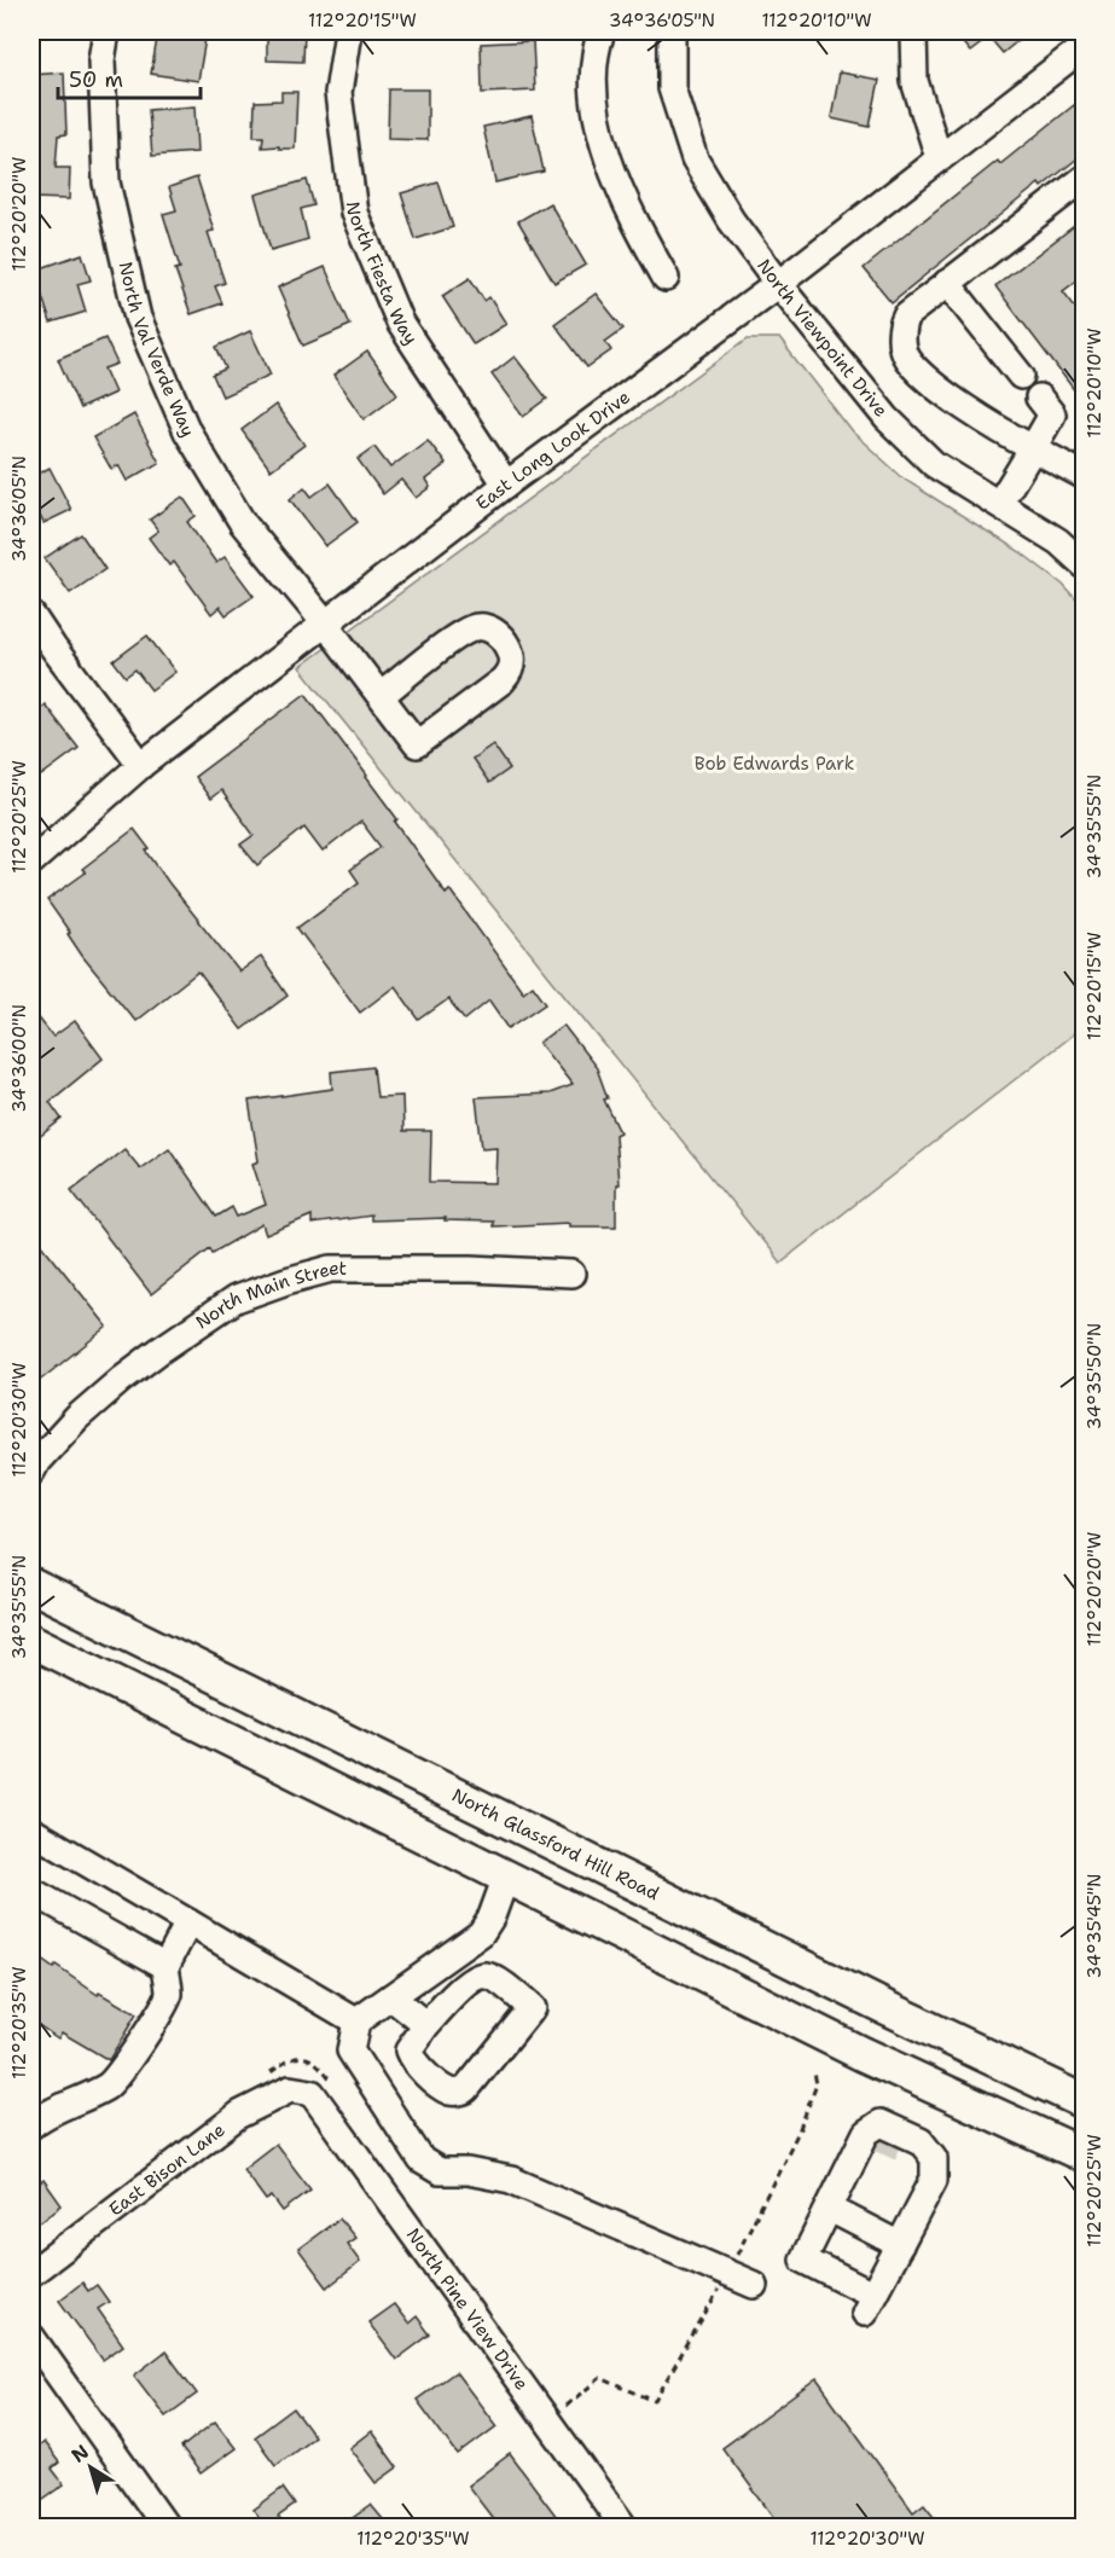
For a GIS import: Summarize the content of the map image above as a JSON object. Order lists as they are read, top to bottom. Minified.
{"streets":{"main road":["North Glassford Hill Road"],"street":["North Fiesta Way","North Viewpoint Drive","North Val Verde Way","East Long Look Drive","North Main Street","East Bison Lane","North Pine View Drive"]},"crossings":[["North Fiesta Way","East Long Look Drive"],["North Viewpoint Drive","East Long Look Drive"],["North Val Verde Way","East Long Look Drive"],["East Bison Lane","North Pine View Drive"]],"parks":["Bob Edwards Park"],"scale_bar":"50 m","north":"top left","coordinates":["112°20'15\"W","34°36'05\"N","112°20'10\"W","112°20'20\"W","112°20'25\"W","34°35'55\"N","34°36'00\"N","34°35'50\"N","112°20'30\"W","34°35'45\"N","112°20'35\"W"]}
